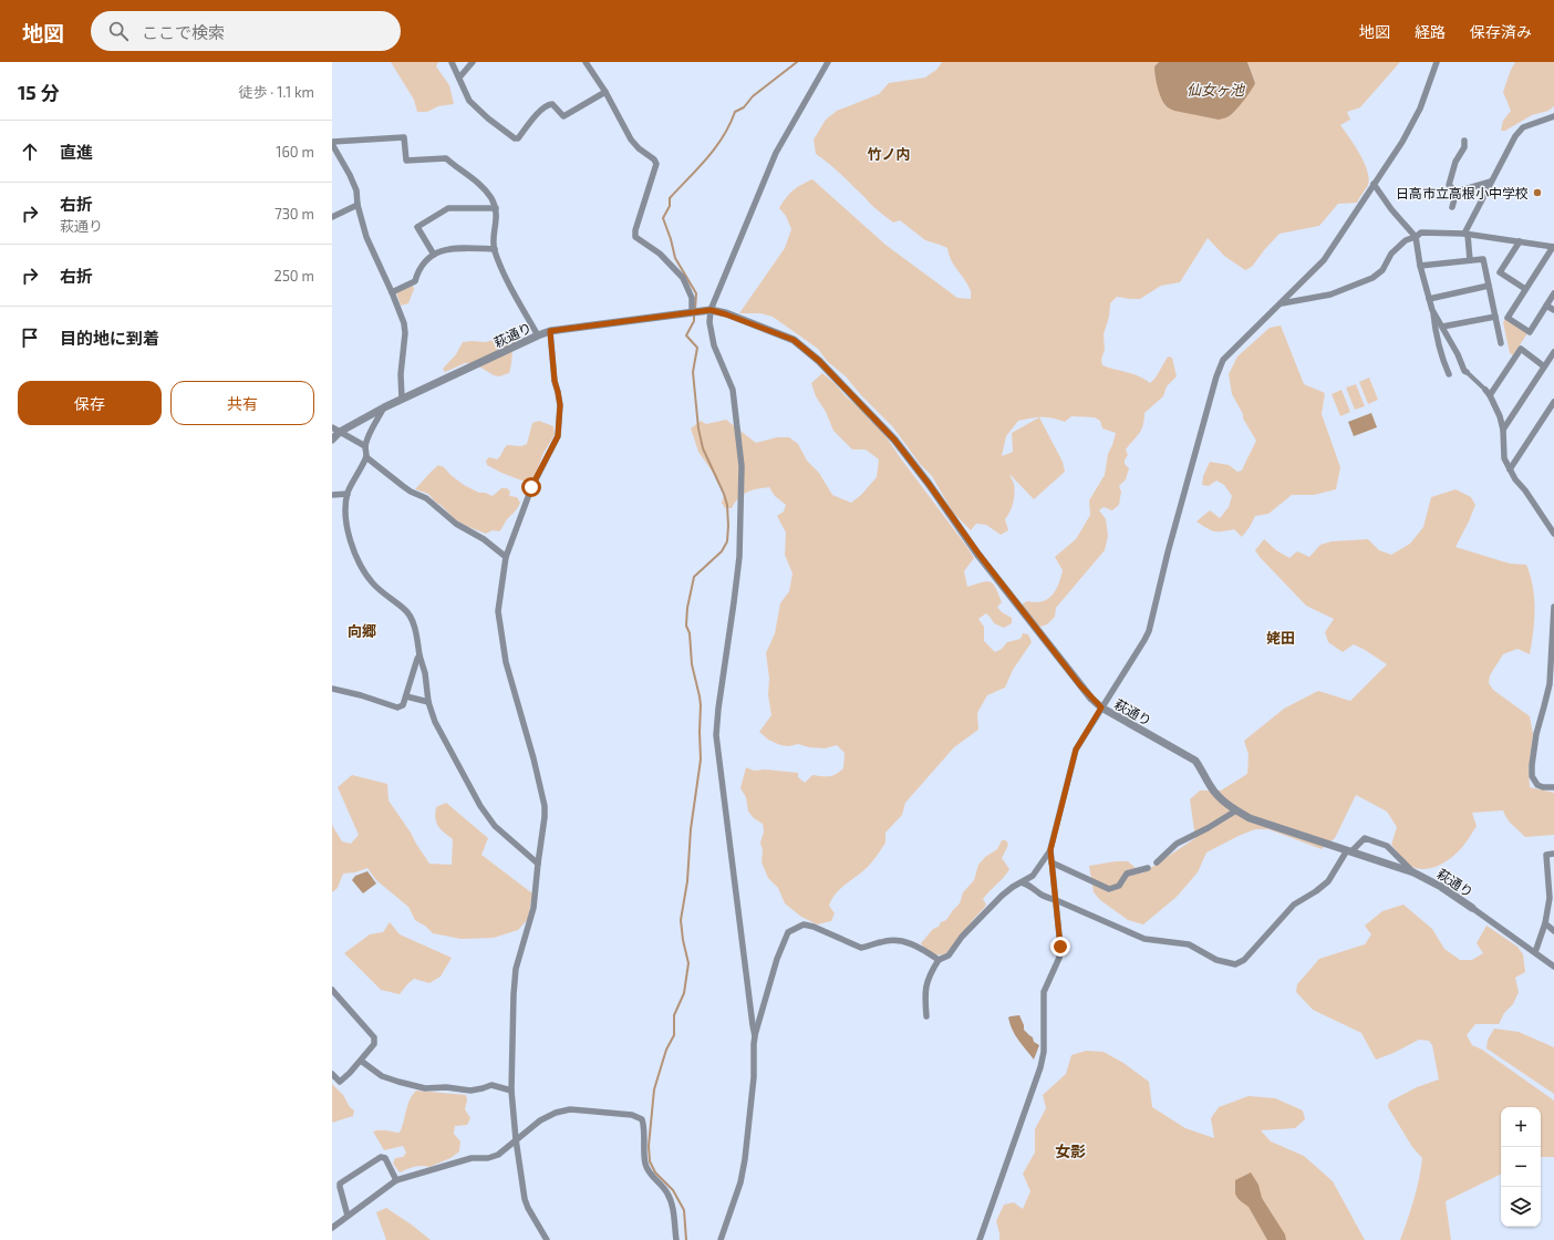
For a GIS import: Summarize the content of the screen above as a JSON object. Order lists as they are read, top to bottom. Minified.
{"streets":{"street":["萩通り"]},"districts":["竹ノ内","向郷","姥田","女影"],"water":["仙女ヶ池"],"places":["日高市立高根小中学校"],"page":{"header":"地図","search":"ここで検索","nav":["地図","経路","保存済み"],"heading":["15 分","徒歩 · 1.1 km"],"list":[["直進","160 m"],["右折","萩通り","730 m"],["右折","250 m"],"目的地に到着"],"buttons":["保存","共有"],"map_buttons":["+","−"]}}
